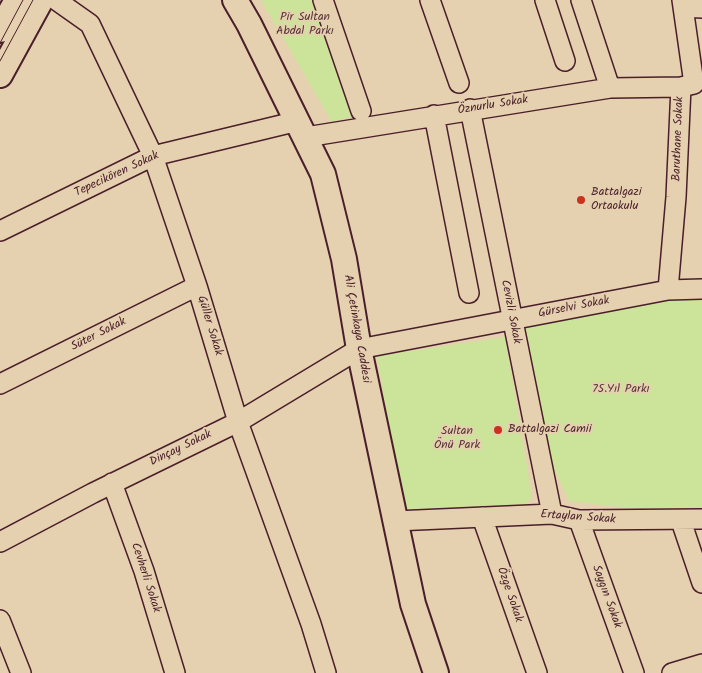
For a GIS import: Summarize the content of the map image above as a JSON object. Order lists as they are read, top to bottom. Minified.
{"streets":{"main road":["Ali Çetinkaya Caddesi"],"street":["Öznurlu Sokak","Baruthane Sokak","Tepecikören Sokak","Gürselvi Sokak","Cevizli Sokak","Güller Sokak","Süter Sokak","Dinçay Sokak","Ertaylan Sokak","Cevherli Sokak","Özge Sokak","Saygın Sokak"]},"crossings":[["Öznurlu Sokak","Baruthane Sokak"],["Öznurlu Sokak","Tepecikören Sokak"],["Öznurlu Sokak","Cevizli Sokak"],["Öznurlu Sokak","Ali Çetinkaya Caddesi"],["Baruthane Sokak","Gürselvi Sokak"],["Tepecikören Sokak","Güller Sokak"],["Tepecikören Sokak","Ali Çetinkaya Caddesi"],["Gürselvi Sokak","Cevizli Sokak"],["Gürselvi Sokak","Ali Çetinkaya Caddesi"],["Gürselvi Sokak","Dinçay Sokak"],["Cevizli Sokak","Ertaylan Sokak"],["Güller Sokak","Süter Sokak"],["Güller Sokak","Dinçay Sokak"],["Ali Çetinkaya Caddesi","Dinçay Sokak"],["Ali Çetinkaya Caddesi","Ertaylan Sokak"],["Dinçay Sokak","Cevherli Sokak"],["Ertaylan Sokak","Özge Sokak"],["Ertaylan Sokak","Saygın Sokak"]],"parks":["Pir Sultan Abdal Parkı","75.Yıl Parkı","Sultan Önü Park"],"places":["Battalgazi Ortaokulu","Battalgazi Camii"]}
